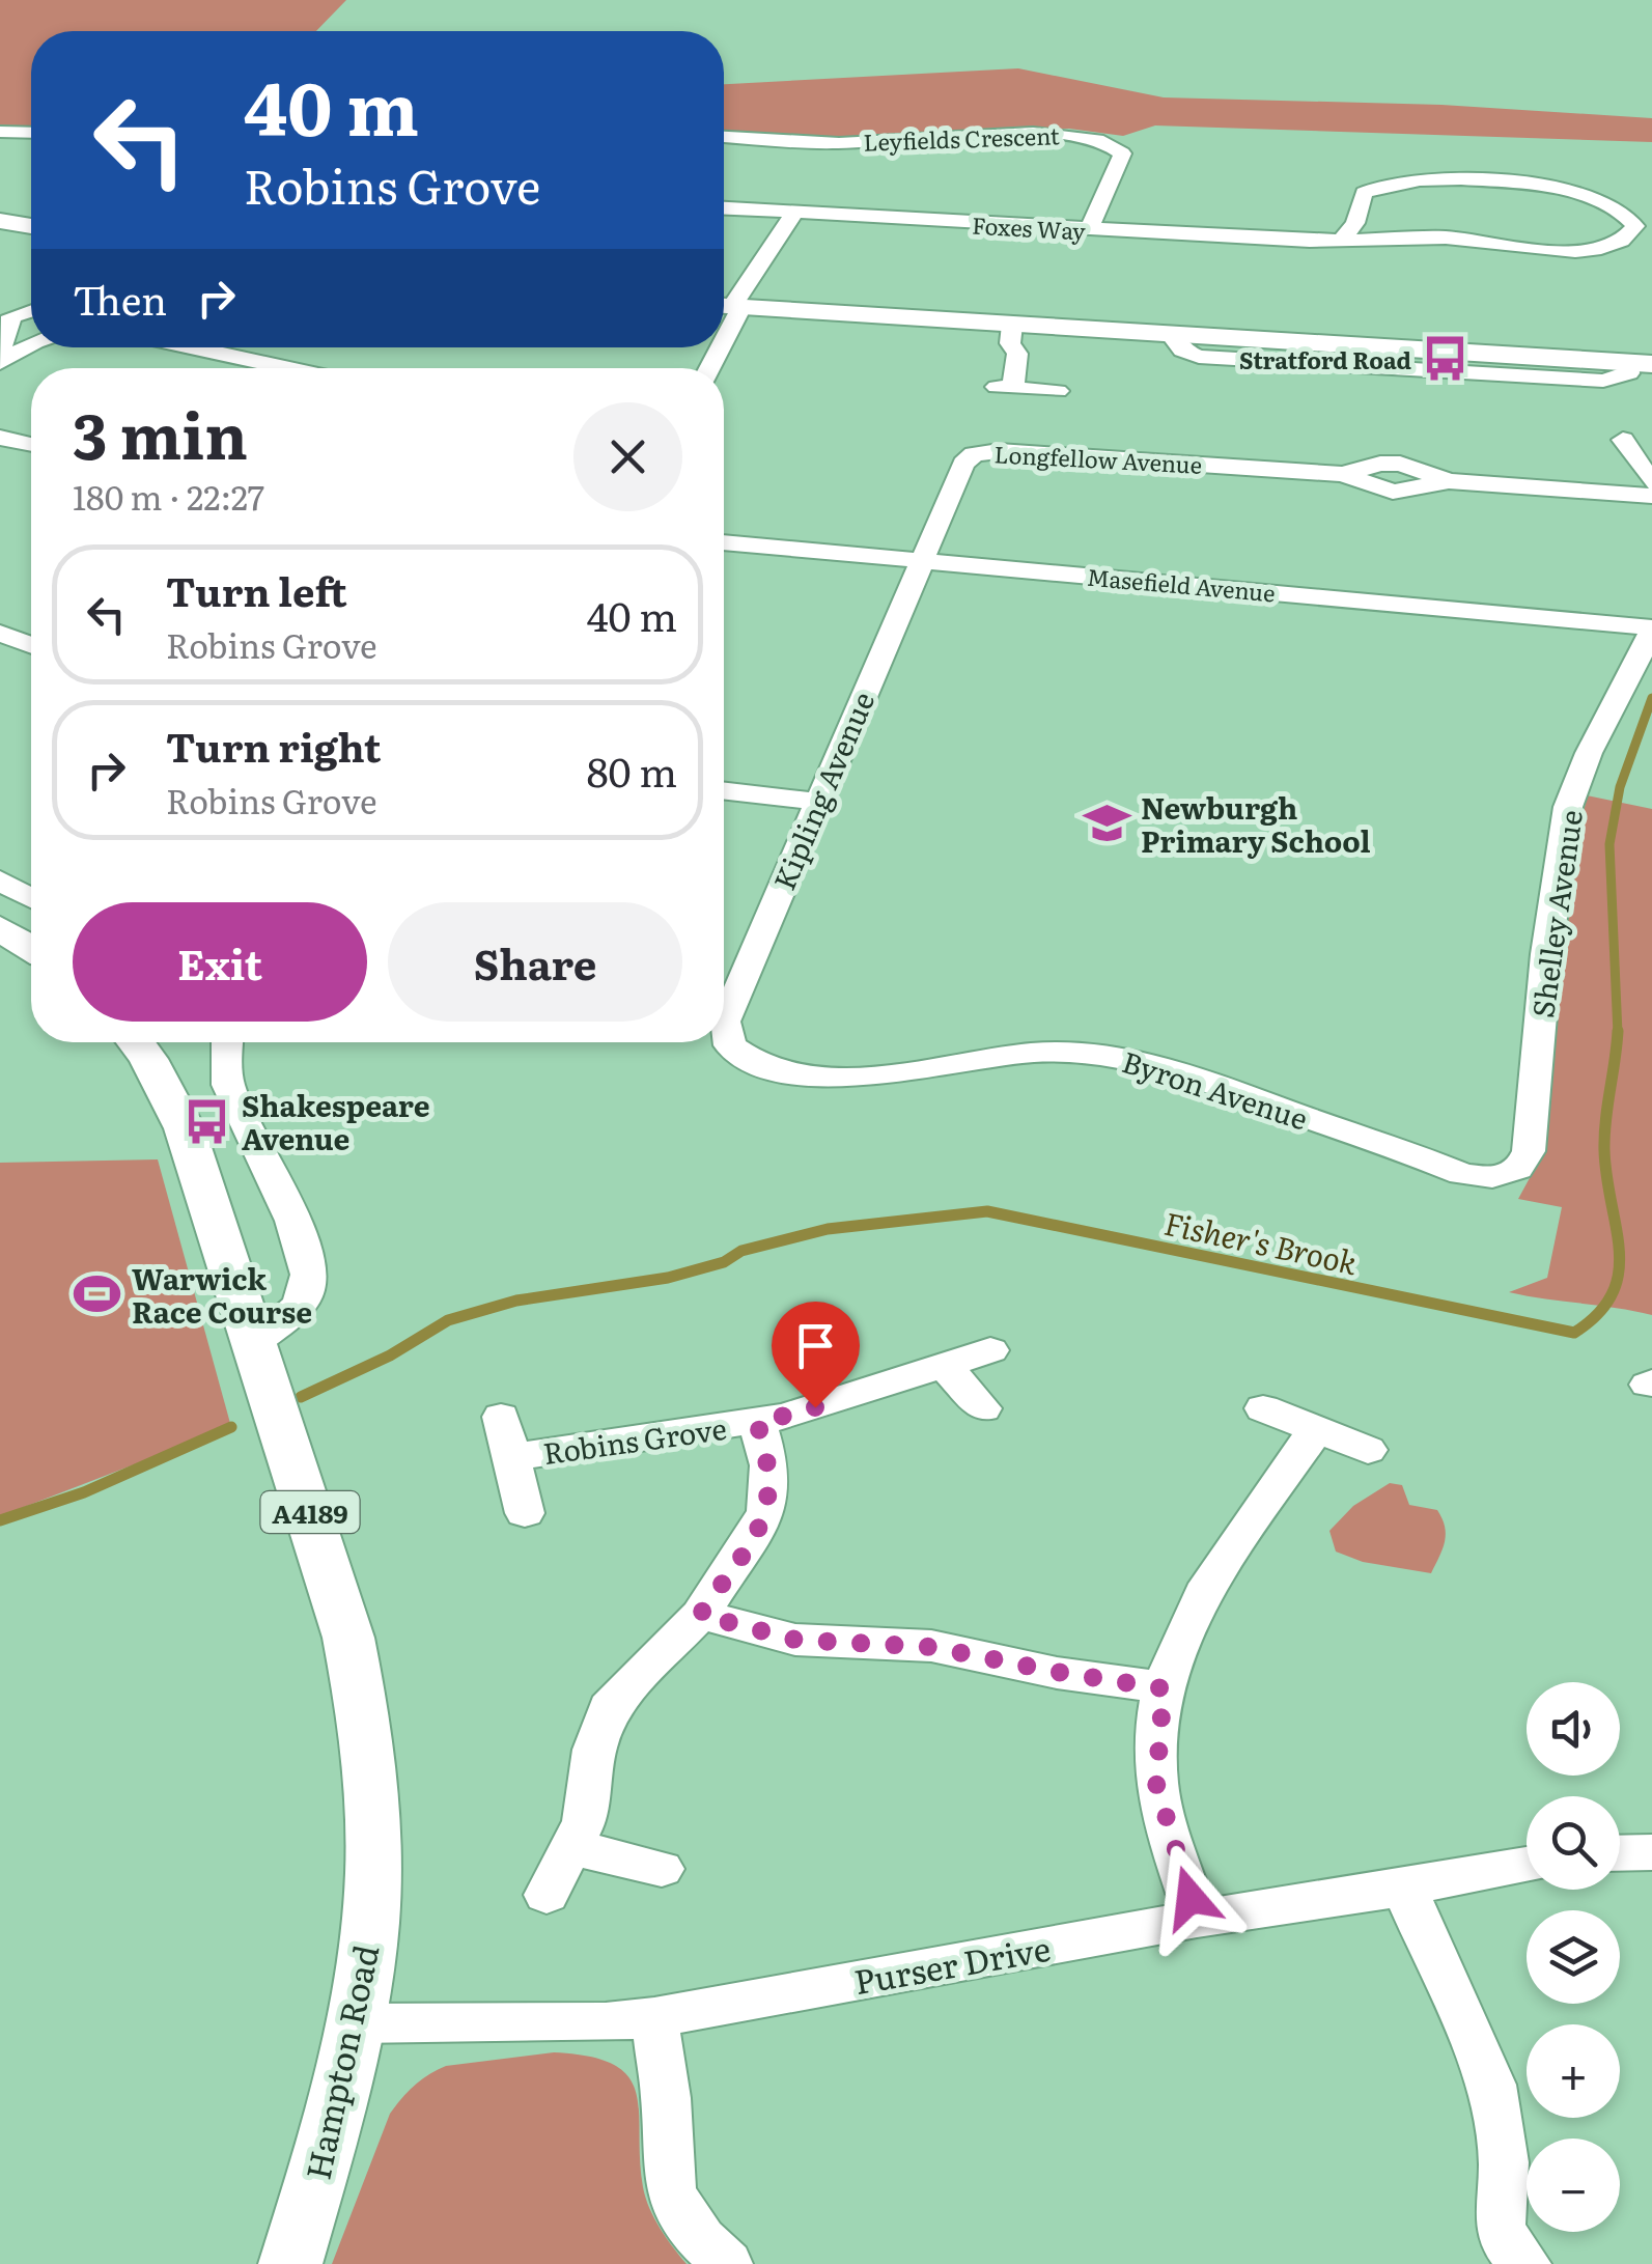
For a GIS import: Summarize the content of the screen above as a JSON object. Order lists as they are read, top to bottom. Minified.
{"streets":{"main road":["A4189","Hampton Road"],"street":["Leyfields Crescent","Foxes Way","Longfellow Avenue","Masefield Avenue","Kipling Avenue","Shelley Avenue","Byron Avenue","Robins Grove","Purser Drive"]},"crossings":[["Leyfields Crescent","Foxes Way"],["Longfellow Avenue","Masefield Avenue"],["Longfellow Avenue","Kipling Avenue"],["Masefield Avenue","Kipling Avenue"],["Masefield Avenue","Shelley Avenue"],["Kipling Avenue","Byron Avenue"],["Shelley Avenue","Byron Avenue"],["Purser Drive","Hampton Road"]],"water":["Fisher's Brook"],"places":{"bus stop":["Stratford Road","Shakespeare Avenue"],"school or university":["Newburgh Primary School"],"sports":["Warwick Race Course"]},"page":{"turn":["40 m","Robins Grove"],"then":"Then","heading":["3 min","180 m · 22:27"],"list":[{"name":"Turn left","note":"Robins Grove","value":"40 m"},{"name":"Turn right","note":"Robins Grove","value":"80 m"}],"buttons":["Exit","Share"],"map_buttons":["+","−"]}}
